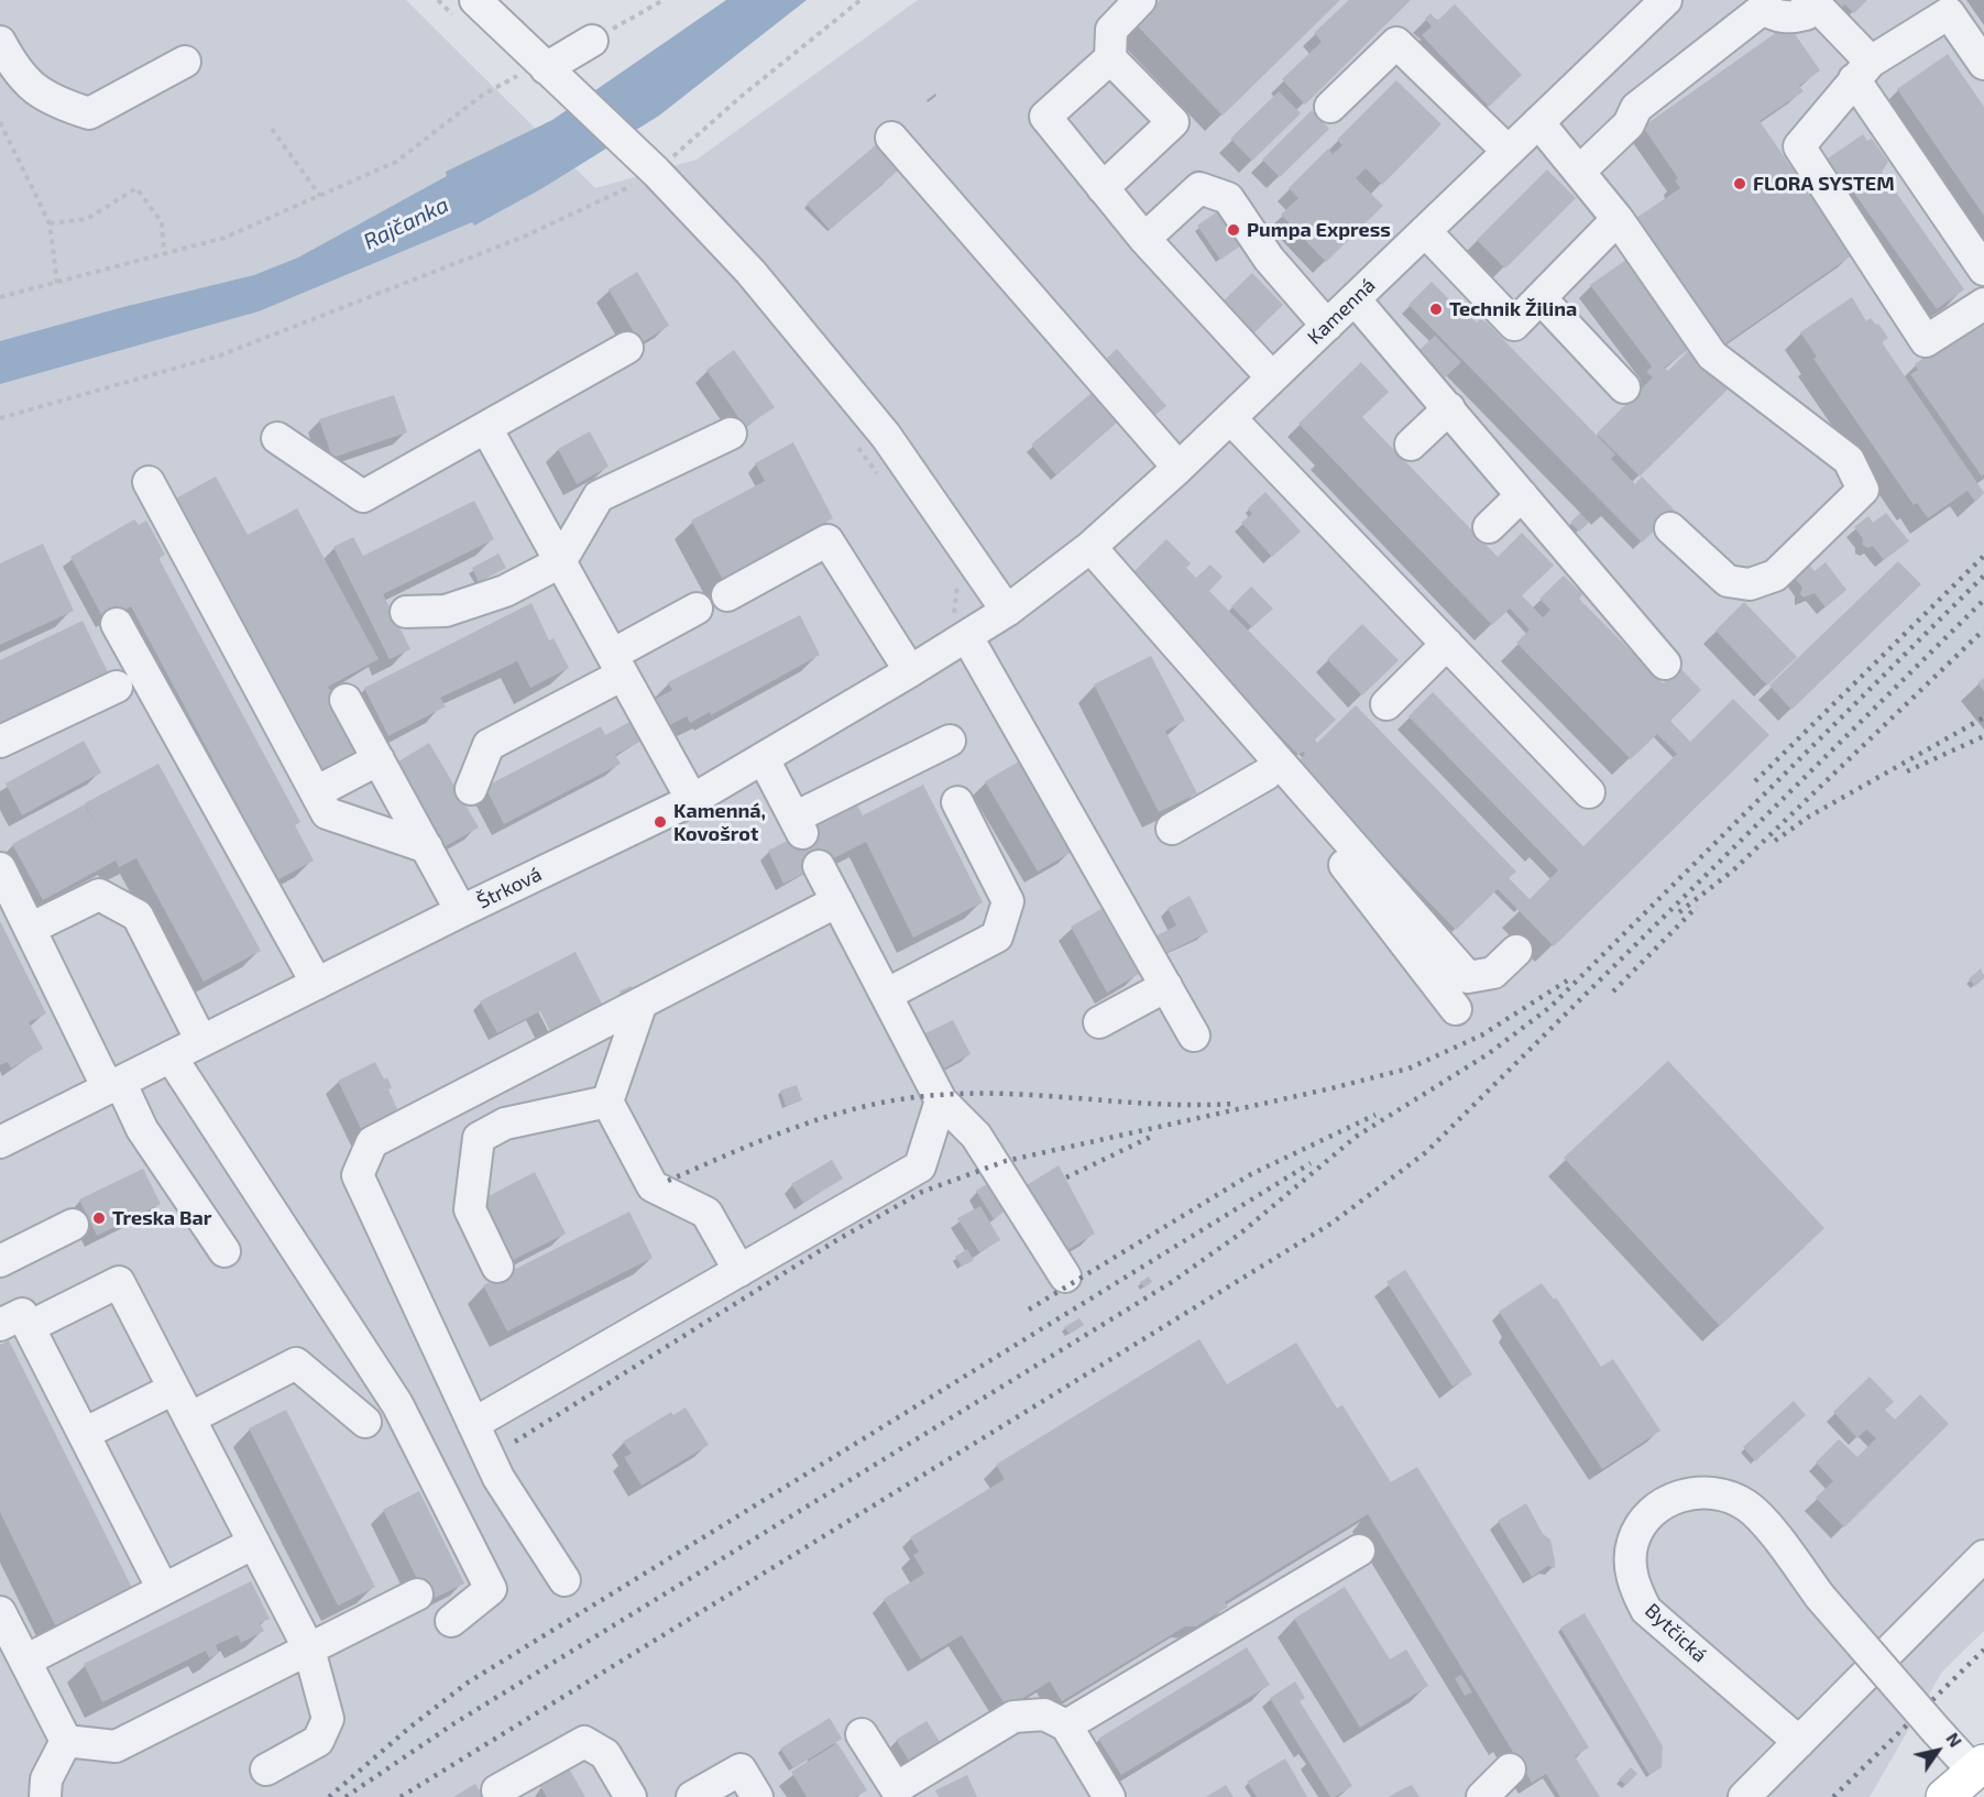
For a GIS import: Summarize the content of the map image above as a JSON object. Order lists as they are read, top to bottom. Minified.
{"streets":{"street":["Kamenná","Štrková","Bytčická"]},"crossings":[["Kamenná","Štrková"]],"water":["Rajčanka"],"places":["FLORA SYSTEM","Pumpa Express","Technik Žilina","Kamenná, Kovošrot","Treska Bar"],"north":"top right"}
